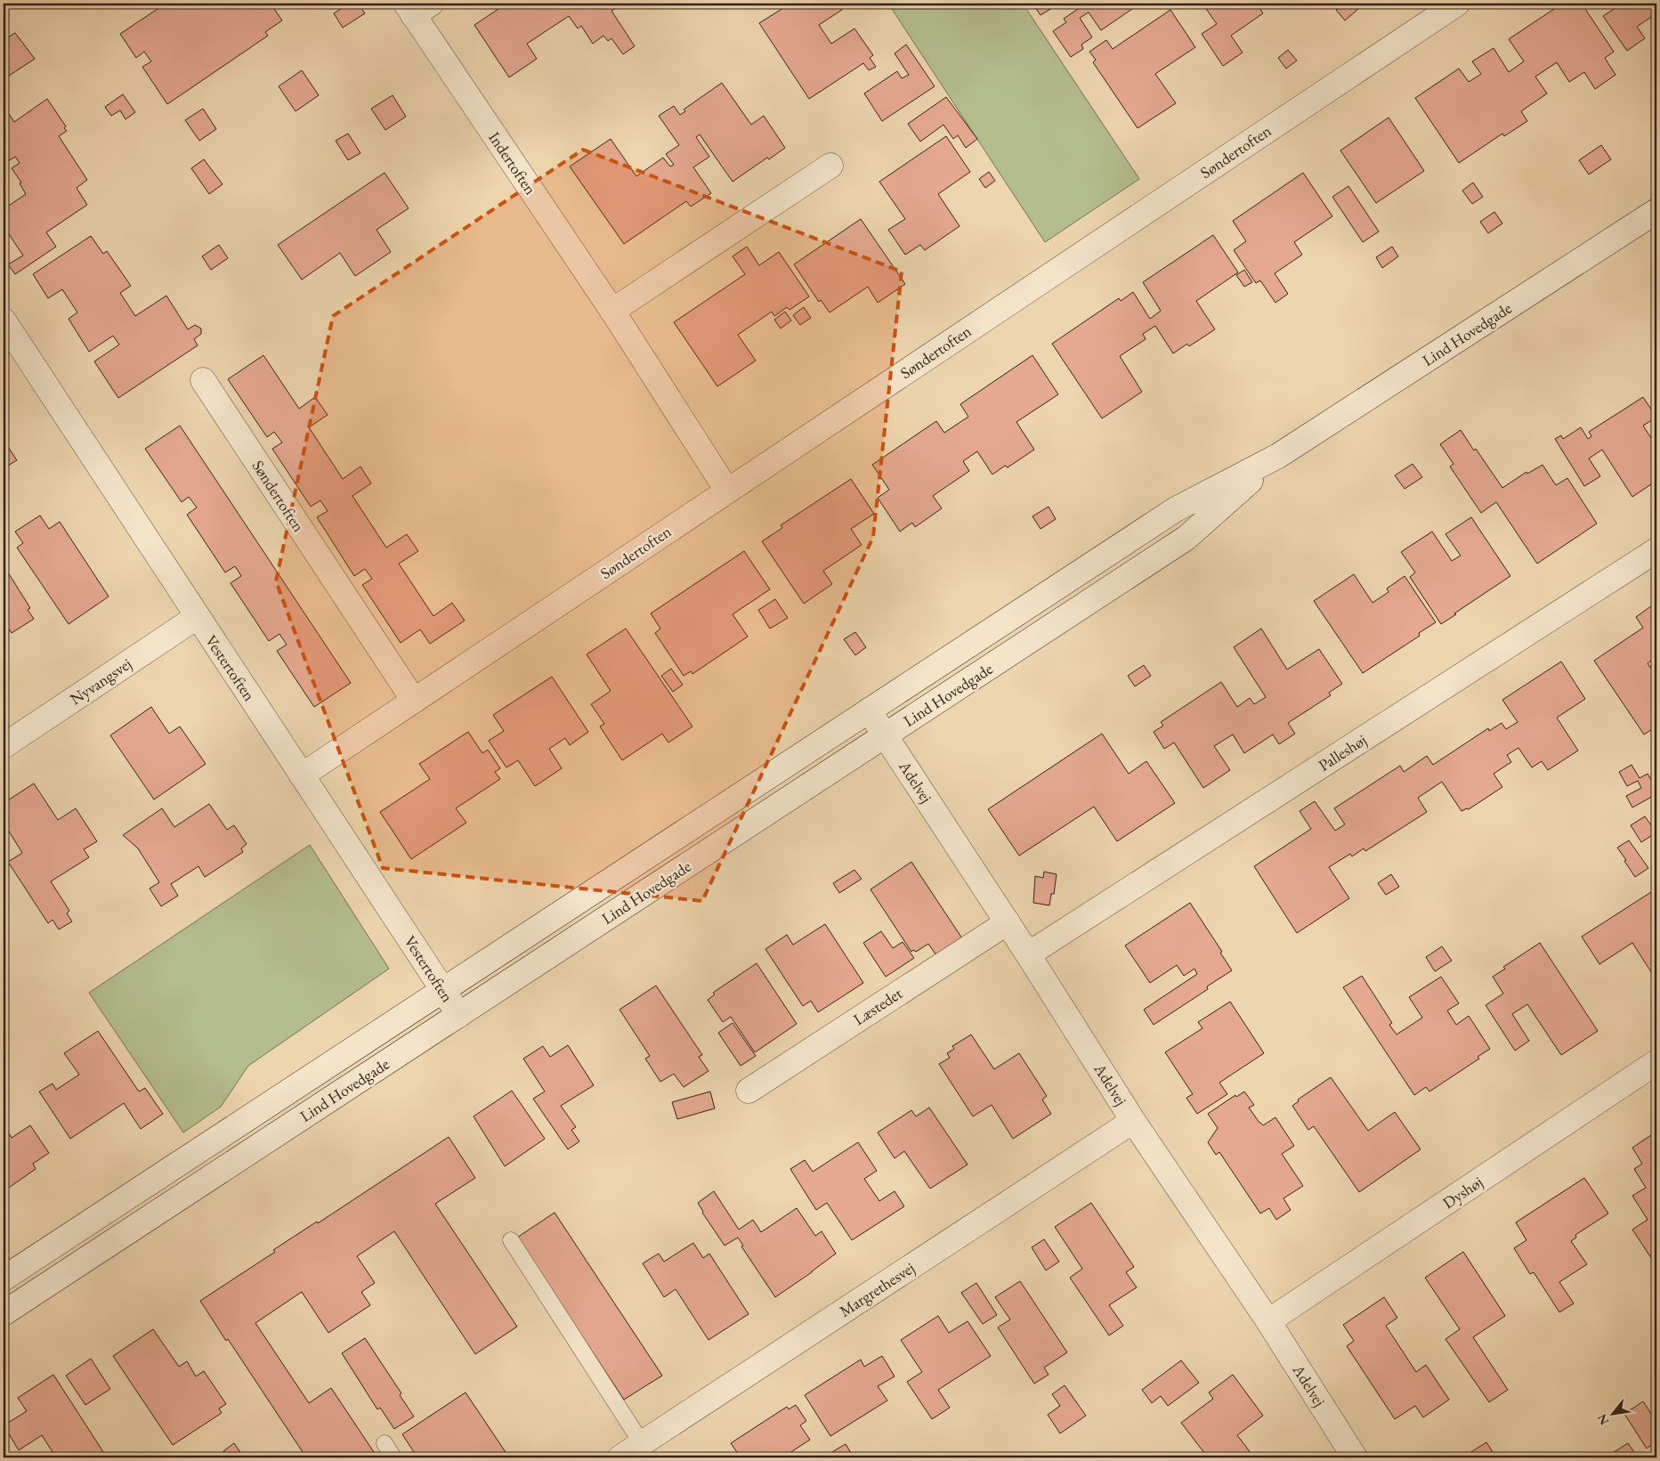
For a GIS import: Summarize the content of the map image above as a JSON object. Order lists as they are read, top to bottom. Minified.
{"streets":{"street":["Søndertoften","Indertoften","Lind Hovedgade","Vestertoften","Nyvangsvej","Palleshøj","Adelvej","Læstedet","Dyshøj","Margrethesvej"]},"crossings":[["Søndertoften","Indertoften"],["Søndertoften","Vestertoften"],["Lind Hovedgade","Vestertoften"],["Lind Hovedgade","Adelvej"],["Vestertoften","Nyvangsvej"],["Palleshøj","Adelvej"],["Adelvej","Læstedet"],["Adelvej","Dyshøj"],["Adelvej","Margrethesvej"]],"north":"bottom left"}
